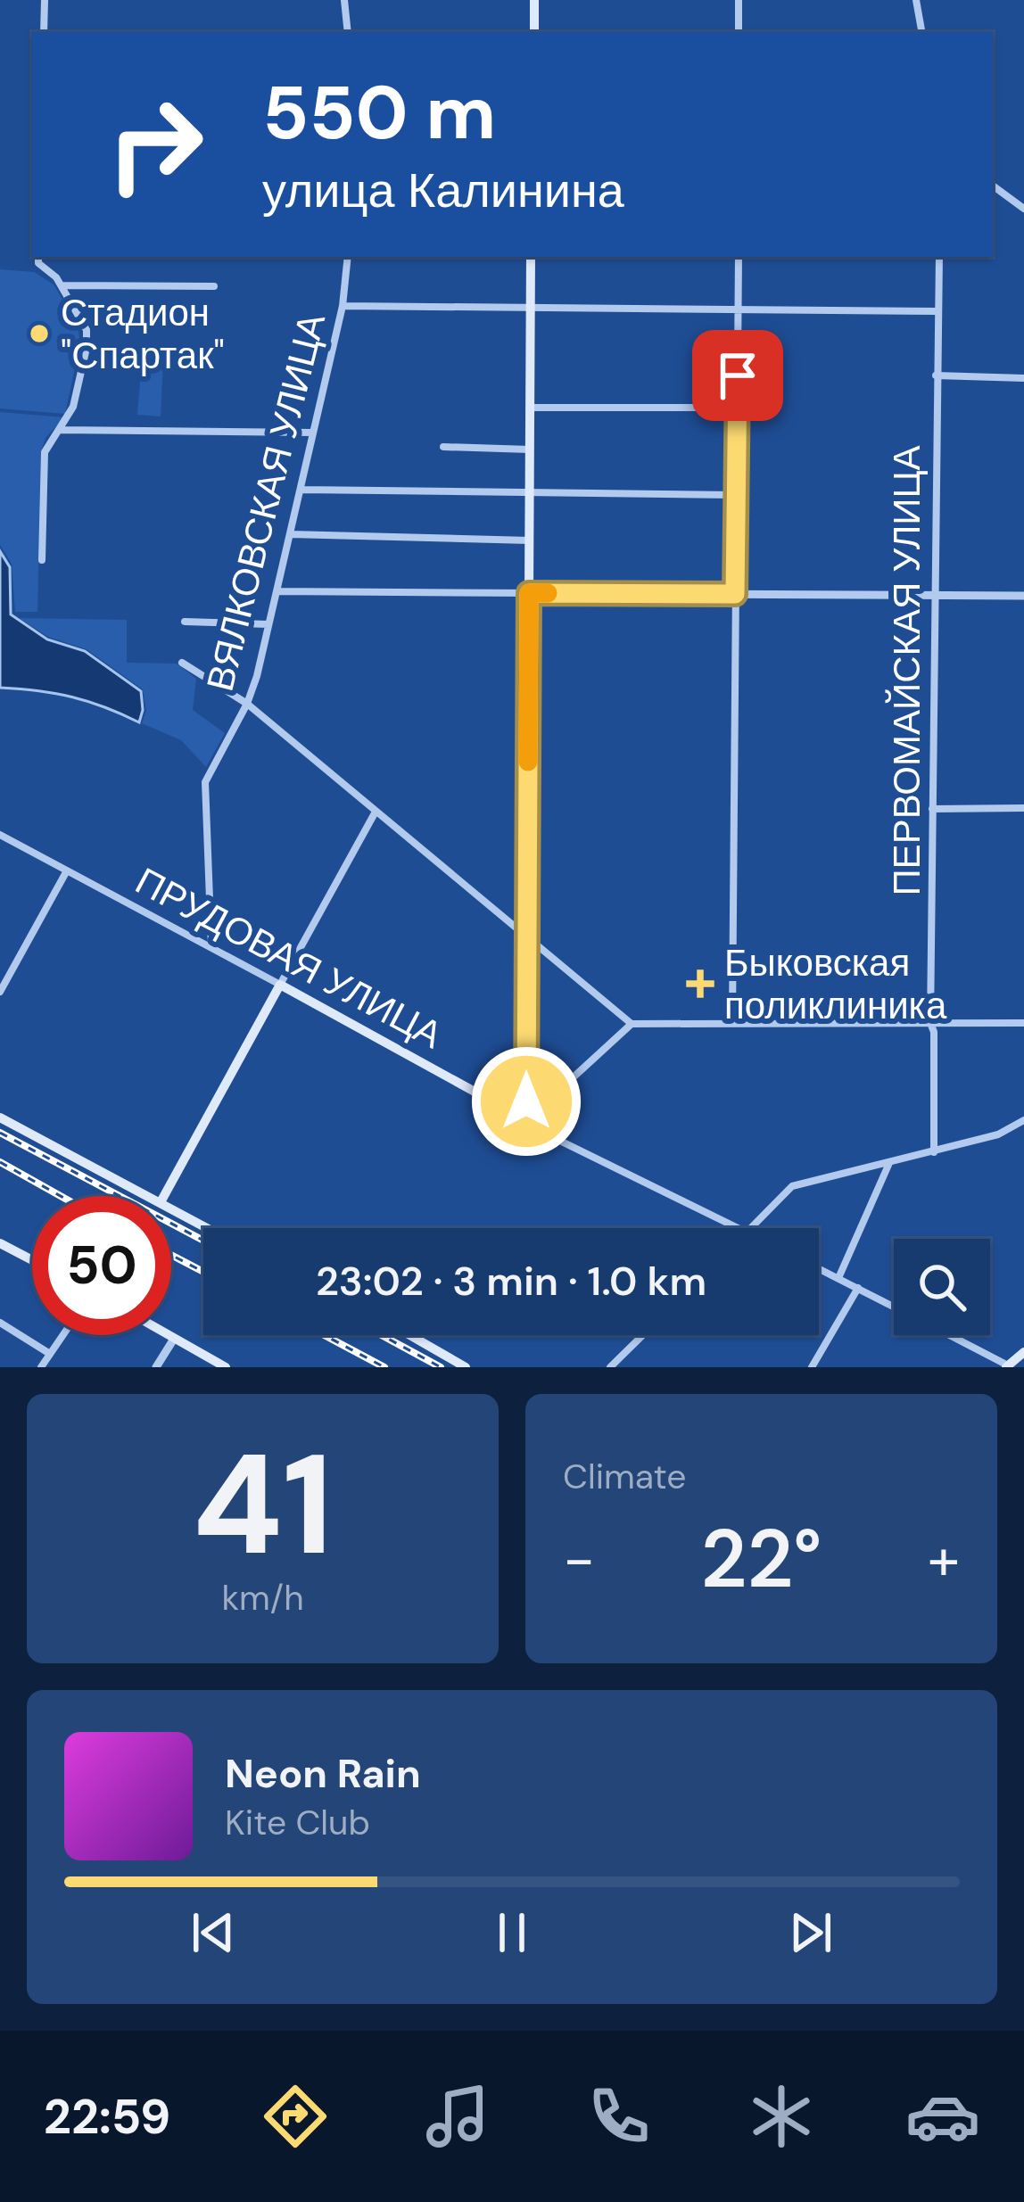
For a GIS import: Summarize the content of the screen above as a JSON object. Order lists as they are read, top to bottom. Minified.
{"streets":{"main road":["ПРУДОВАЯ УЛИЦА"],"street":["ВЯЛКОВСКАЯ УЛИЦА","ПЕРВОМАЙСКАЯ УЛИЦА"]},"crossings":[["ВЯЛКОВСКАЯ УЛИЦА","ПРУДОВАЯ УЛИЦА"]],"places":{"other":["Стадион \"Спартак\""],"health":["Быковская поликлиника"]},"page":{"turn":["550 m","улица Калинина"],"limit":"50","trip":"23:02 · 3 min · 1.0 km","tile":[["41","km/h"],"Climate"],"heat":["−","22°","+"],"song":["Neon Rain","Kite Club"],"tabs":"22:59"}}
